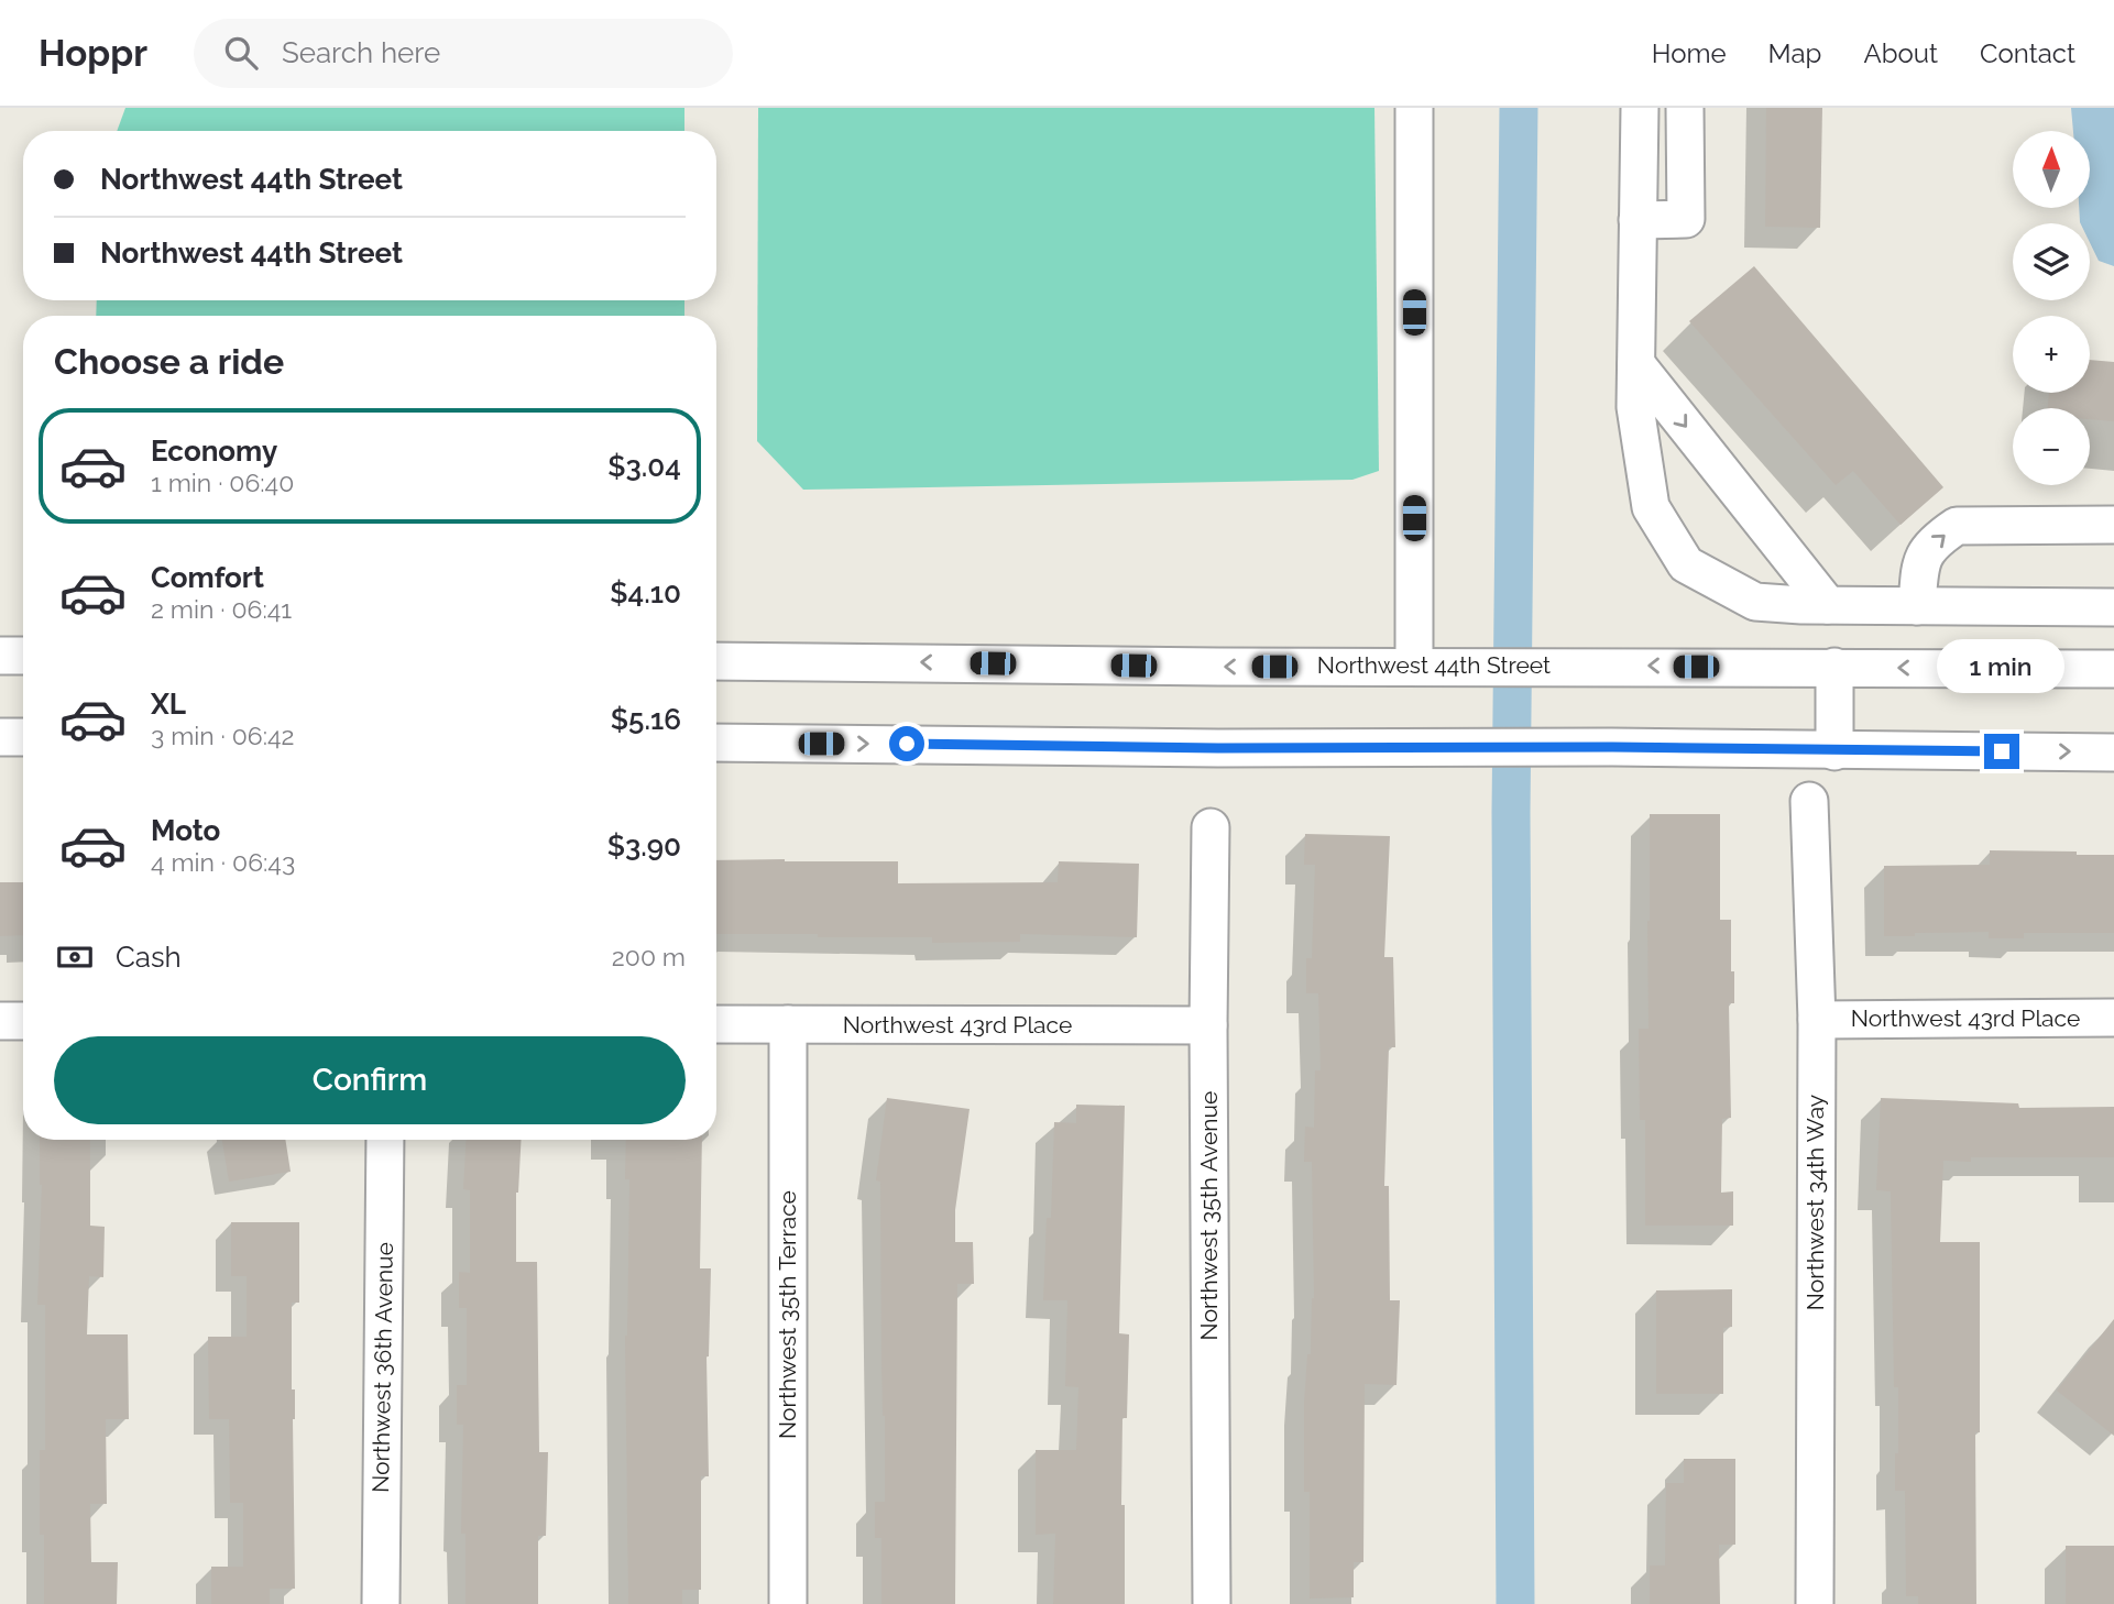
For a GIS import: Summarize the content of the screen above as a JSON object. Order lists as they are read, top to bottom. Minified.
{"streets":{"street":["Northwest 44th Street","Northwest 43rd Place","Northwest 34th Way","Northwest 35th Avenue","Northwest 35th Terrace","Northwest 36th Avenue"]},"crossings":[["Northwest 43rd Place","Northwest 34th Way"],["Northwest 43rd Place","Northwest 35th Avenue"],["Northwest 43rd Place","Northwest 35th Terrace"]],"north":"top","page":{"header":"Hoppr","search":"Search here","nav":["Home","Map","About","Contact"],"map_buttons":["+","−"],"banner":["Northwest 44th Street","Northwest 44th Street"],"heading":"Choose a ride","list":[{"name":"Economy","note":"1 min · 06:40","value":"$3.04"},{"name":"Comfort","note":"2 min · 06:41","value":"$4.10"},{"name":"XL","note":"3 min · 06:42","value":"$5.16"},{"name":"Moto","note":"4 min · 06:43","value":"$3.90"}],"bubble":"1 min","pay":["Cash","200 m"],"buttons":"Confirm"}}
